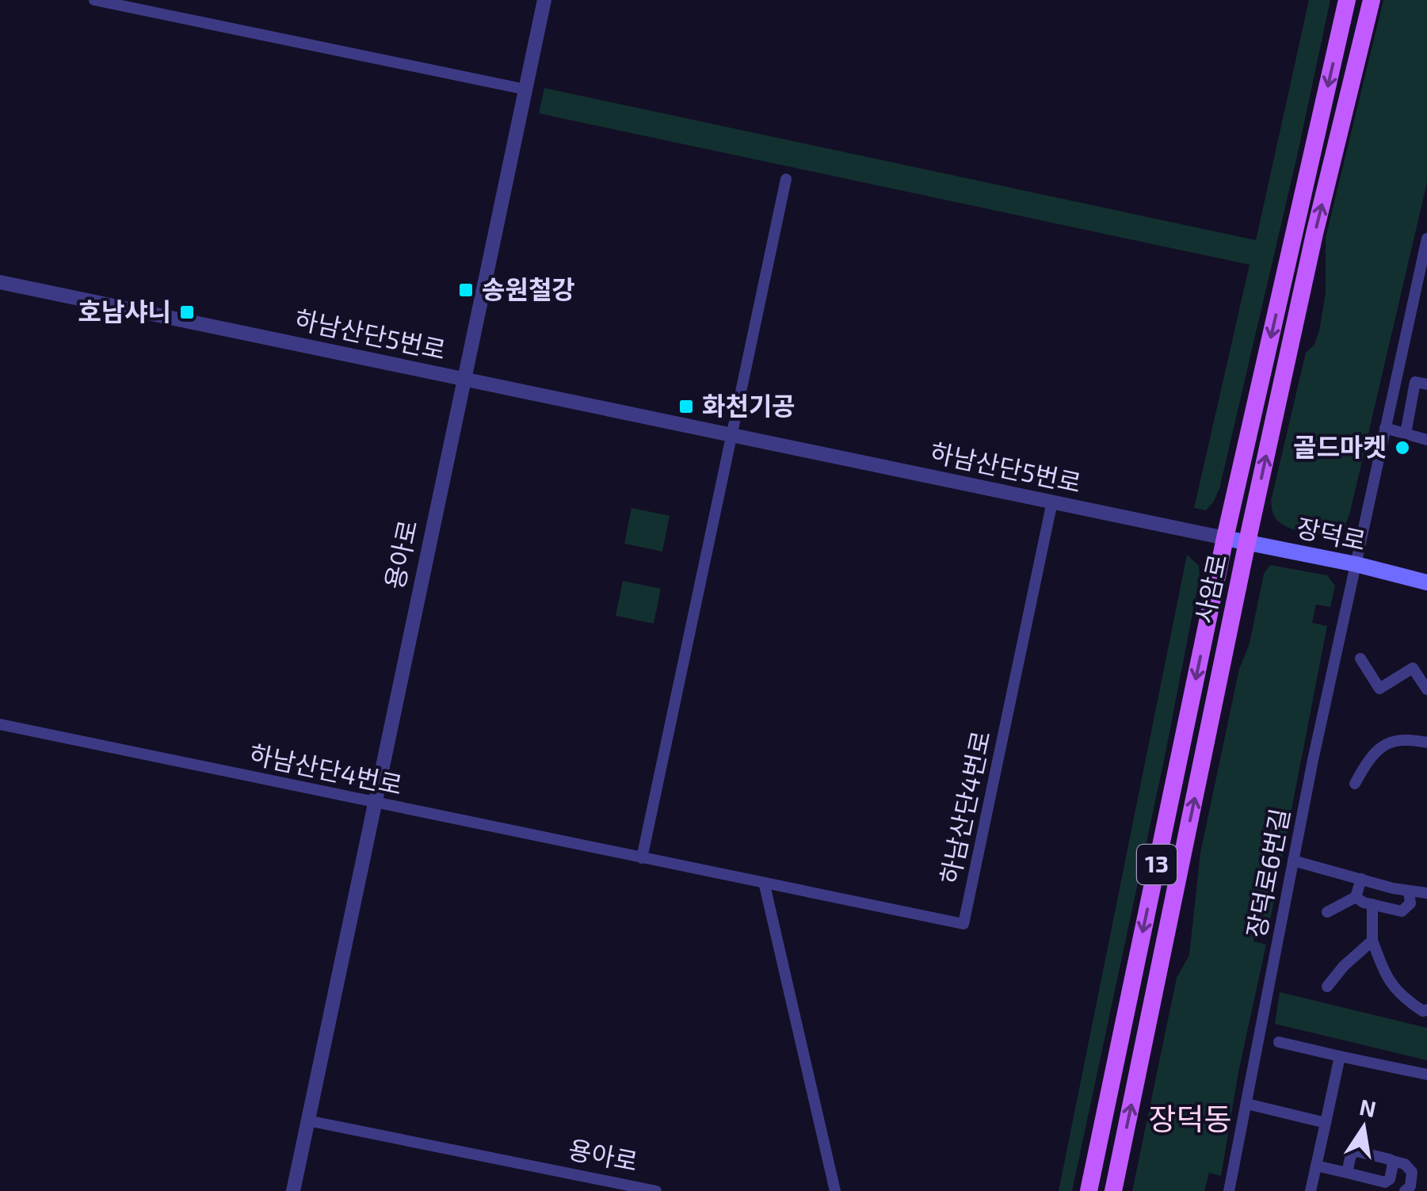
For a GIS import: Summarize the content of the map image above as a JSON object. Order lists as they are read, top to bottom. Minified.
{"streets":{"main road":["장덕로","사암로","13"],"street":["하남산단5번로","용아로","하남산단4번로","장덕로6번길"]},"crossings":[["하남산단5번로","장덕로"],["하남산단5번로","용아로"],["하남산단5번로","사암로"],["하남산단5번로","하남산단4번로"],["장덕로","사암로"],["장덕로","장덕로6번길"],["용아로","하남산단4번로"]],"districts":["장덕동"],"places":{"transit":["송원철강","호남샤니","화천기공"],"other":["골드마켓"]},"north":"top"}
